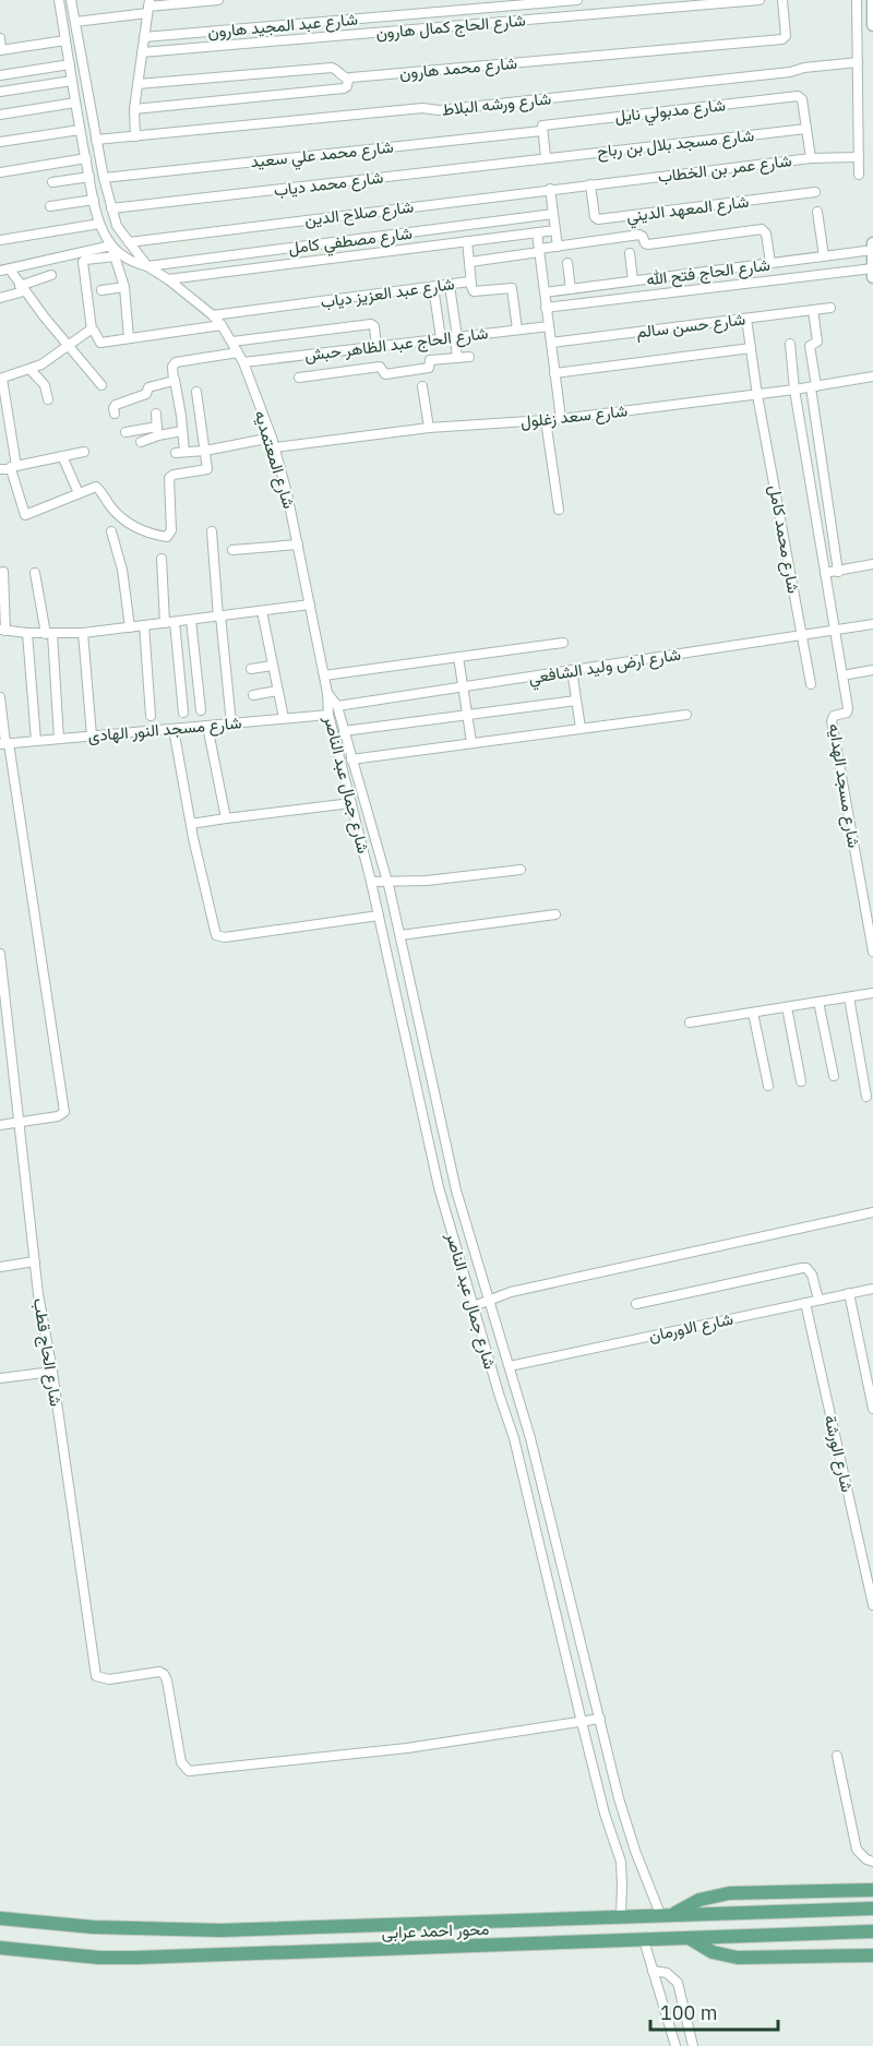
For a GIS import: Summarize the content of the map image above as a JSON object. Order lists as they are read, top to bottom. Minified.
{"streets":{"main road":["محور احمد عرابى"],"street":["شارع عبد المجيد هارون","شارع الحاج كمال هارون","شارع محمد هارون","شارع ورشه البلاط","شارع مدبولي نايل","شارع مسجد بلال بن رباح","شارع محمد علي سعيد","شارع عمر بن الخطاب","شارع محمد دياب","شارع المعهد الديني","شارع صلاح الدين","شارع مصطفي كامل","شارع الحاج فتح الله","شارع عبد العزيز دياب","شارع حسن سالم","شارع الحاج عبد الظاهر حبش","شارع سعد زغلول","شارع المعتمديه","شارع محمد كامل","شارع ارض وليد الشافعي","شارع مسجد النور الهادى","شارع جمال عبد الناصر","شارع مسجد الهدايه","شارع الاورمان","شارع الحاج قطب","شارع الورشة"]},"crossings":[["شارع ورشه البلاط","شارع المعتمديه"],["شارع مدبولي نايل","شارع مسجد بلال بن رباح"],["شارع مدبولي نايل","شارع محمد علي سعيد"],["شارع مسجد بلال بن رباح","شارع محمد دياب"],["شارع محمد علي سعيد","شارع المعتمديه"],["شارع عمر بن الخطاب","شارع المعهد الديني"],["شارع عمر بن الخطاب","شارع صلاح الدين"],["شارع محمد دياب","شارع المعتمديه"],["شارع المعهد الديني","شارع صلاح الدين"],["شارع صلاح الدين","شارع المعتمديه"],["شارع مصطفي كامل","شارع المعتمديه"],["شارع عبد العزيز دياب","شارع الحاج عبد الظاهر حبش"],["شارع عبد العزيز دياب","شارع المعتمديه"],["شارع حسن سالم","شارع محمد كامل"],["شارع الحاج عبد الظاهر حبش","شارع المعتمديه"],["شارع سعد زغلول","شارع المعتمديه"],["شارع سعد زغلول","شارع محمد كامل"],["شارع سعد زغلول","شارع مسجد الهدايه"],["شارع المعتمديه","شارع جمال عبد الناصر"],["شارع محمد كامل","شارع ارض وليد الشافعي"],["شارع ارض وليد الشافعي","شارع جمال عبد الناصر"],["شارع ارض وليد الشافعي","شارع مسجد الهدايه"],["شارع مسجد النور الهادى","شارع جمال عبد الناصر"],["شارع جمال عبد الناصر","شارع الاورمان"],["شارع جمال عبد الناصر","شارع الحاج قطب"],["شارع جمال عبد الناصر","محور احمد عرابى"],["شارع الاورمان","شارع الورشة"]],"scale_bar":"100 m"}
